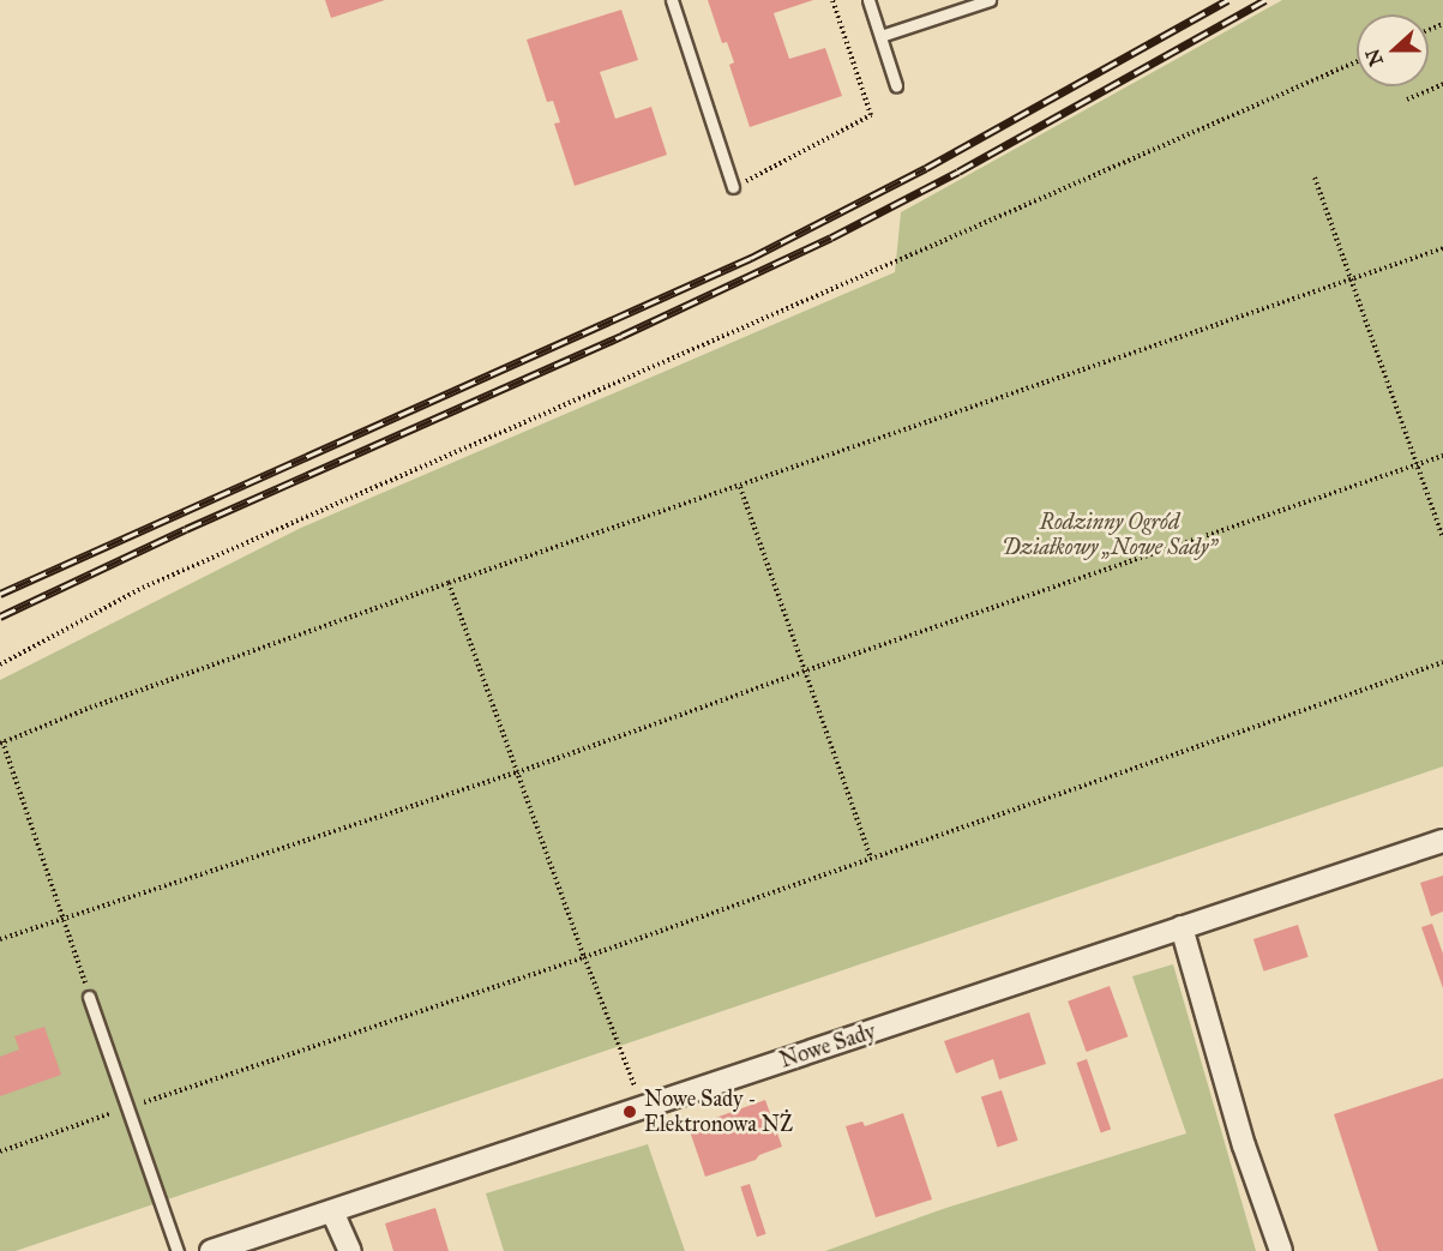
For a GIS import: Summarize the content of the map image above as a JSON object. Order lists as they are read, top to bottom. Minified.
{"streets":{"street":["Nowe Sady"]},"parks":["Rodzinny Ogród Działkowy „Nowe Sady”"],"places":["Nowe Sady - Elektronowa NŻ"],"north":"left"}
